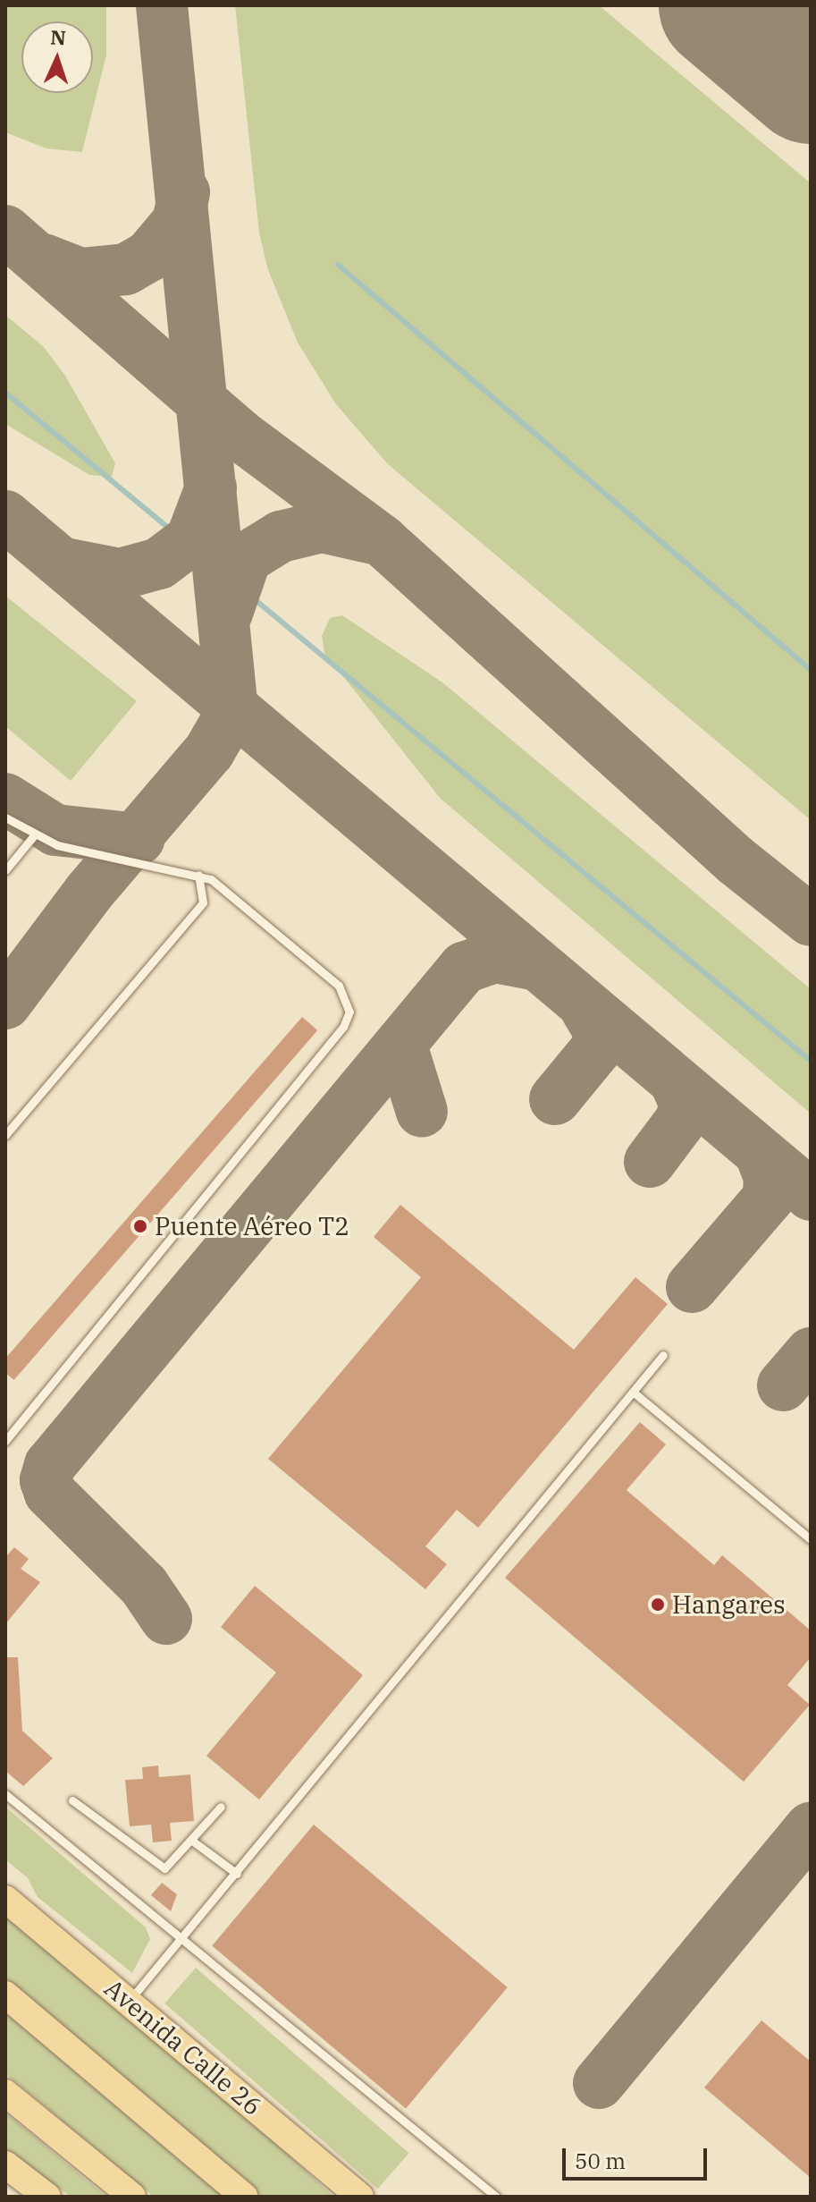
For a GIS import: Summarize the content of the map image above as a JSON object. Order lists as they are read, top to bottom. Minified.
{"streets":{"main road":["Avenida Calle 26"]},"places":["Puente Aéreo T2","Hangares"],"scale_bar":"50 m","north":"top"}
